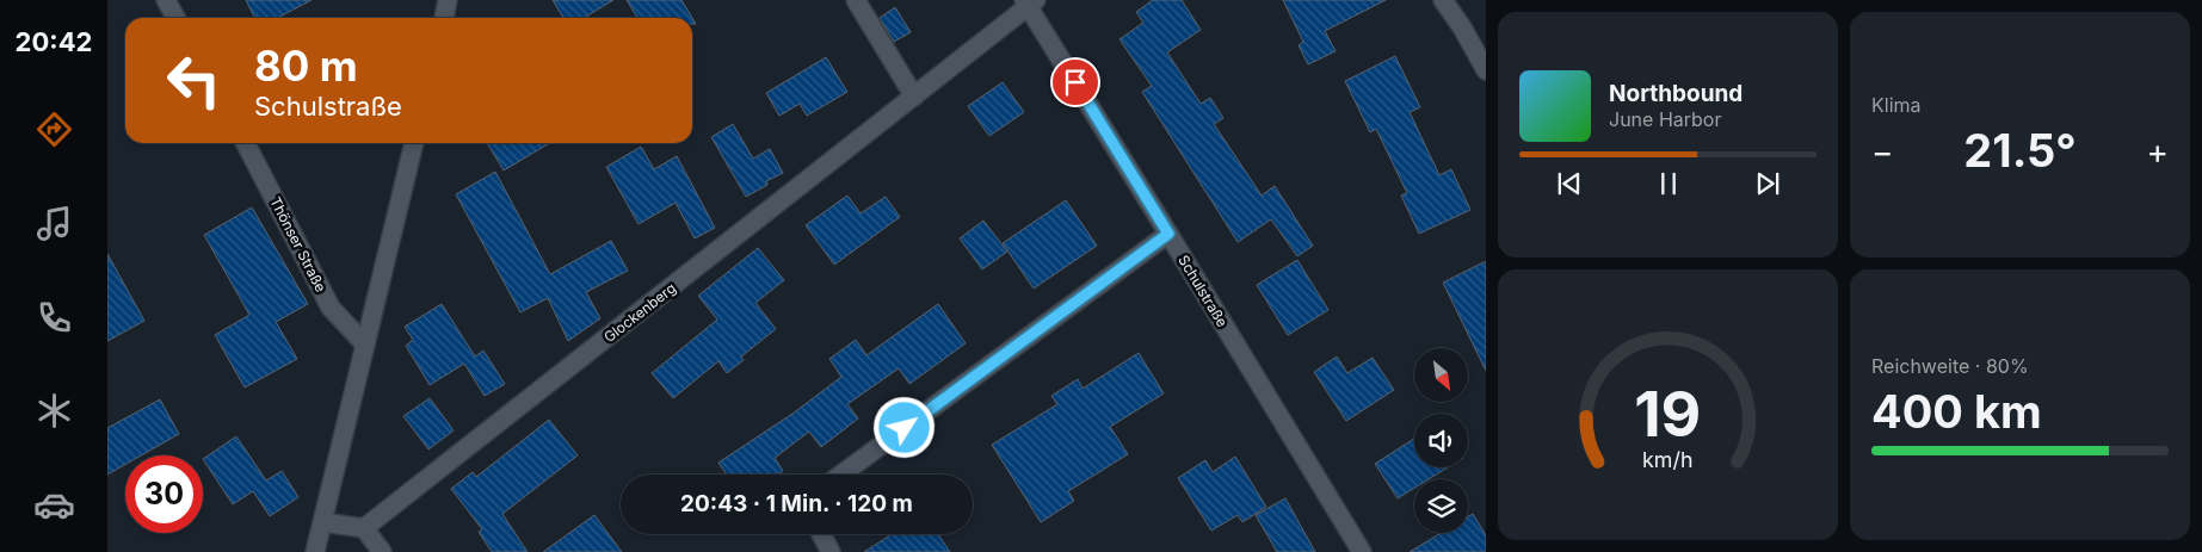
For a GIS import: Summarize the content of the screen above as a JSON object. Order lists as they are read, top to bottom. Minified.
{"streets":{"street":["Thönser Straße","Schulstraße","Glockenberg"]},"crossings":[["Schulstraße","Glockenberg"]],"north":"bottom right","page":{"tabs":"20:42","tile":["Klima",["Reichweite · 80%","400 km"]],"turn":["80 m","Schulstraße"],"song":["Northbound","June Harbor"],"heat":["−","21.5°","+"],"limit":"30","trip":"20:43 · 1 Min. · 120 m","gauge":["19","km/h"]}}
